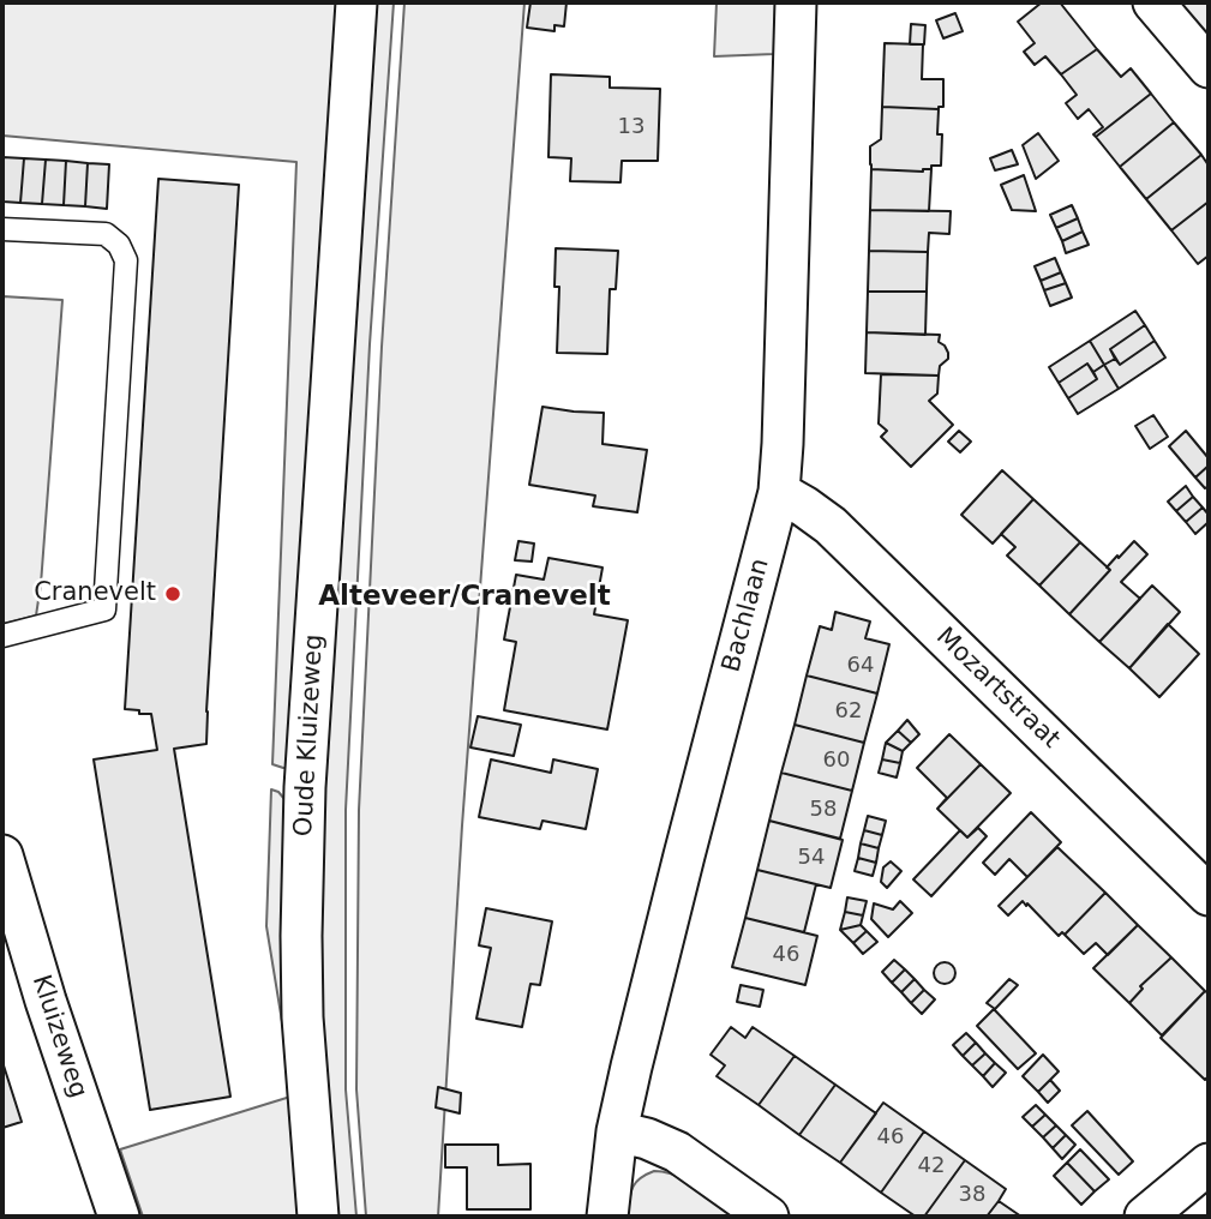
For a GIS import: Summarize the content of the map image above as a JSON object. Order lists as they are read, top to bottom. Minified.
{"streets":{"street":["Bachlaan","Mozartstraat","Oude Kluizeweg","Kluizeweg"]},"crossings":[["Bachlaan","Mozartstraat"]],"districts":["Alteveer/Cranevelt"],"places":["Cranevelt"],"house_numbers":["13","64","62","60","58","54","46","46","42","38"]}
